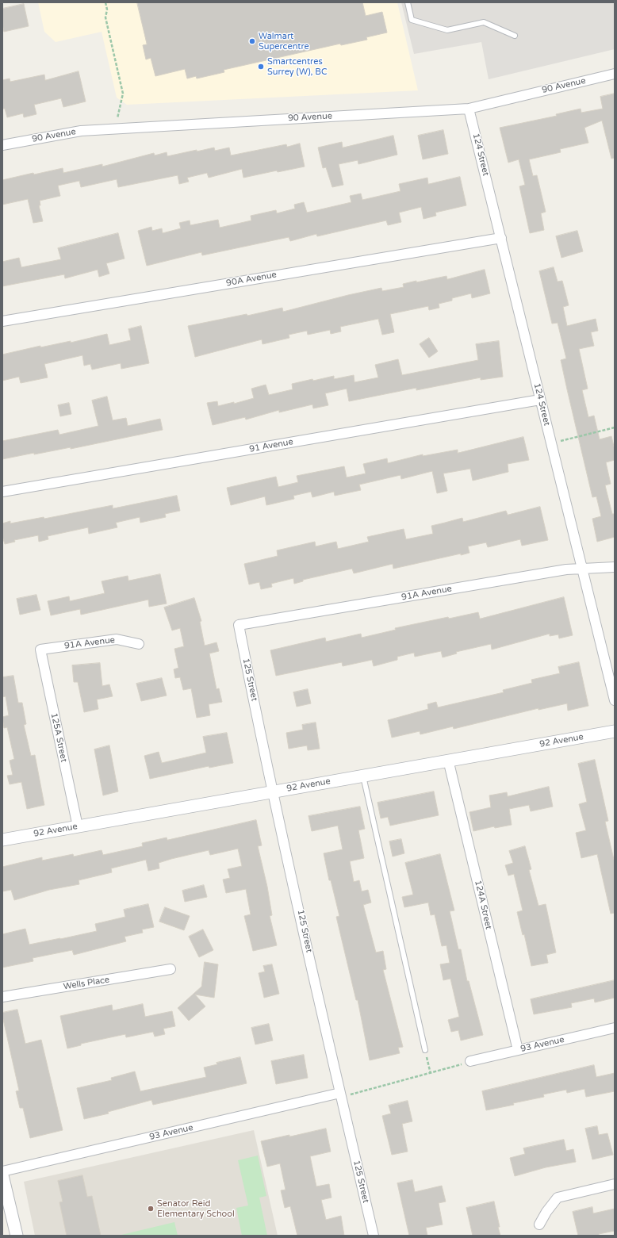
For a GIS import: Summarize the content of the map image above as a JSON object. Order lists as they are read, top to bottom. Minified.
{"streets":{"street":["90 Avenue","124 Street","90A Avenue","91 Avenue","91A Avenue","125 Street","125A Street","92 Avenue","124A Street","Wells Place","93 Avenue"]},"crossings":[["90 Avenue","124 Street"],["124 Street","90A Avenue"],["124 Street","91 Avenue"],["124 Street","91A Avenue"],["91A Avenue","125 Street"],["91A Avenue","125A Street"],["125 Street","92 Avenue"],["125 Street","93 Avenue"],["125A Street","92 Avenue"],["92 Avenue","124A Street"],["124A Street","93 Avenue"]],"places":["Walmart Supercentre","Smartcentres Surrey (W), BC","Senator Reid Elementary School"]}
